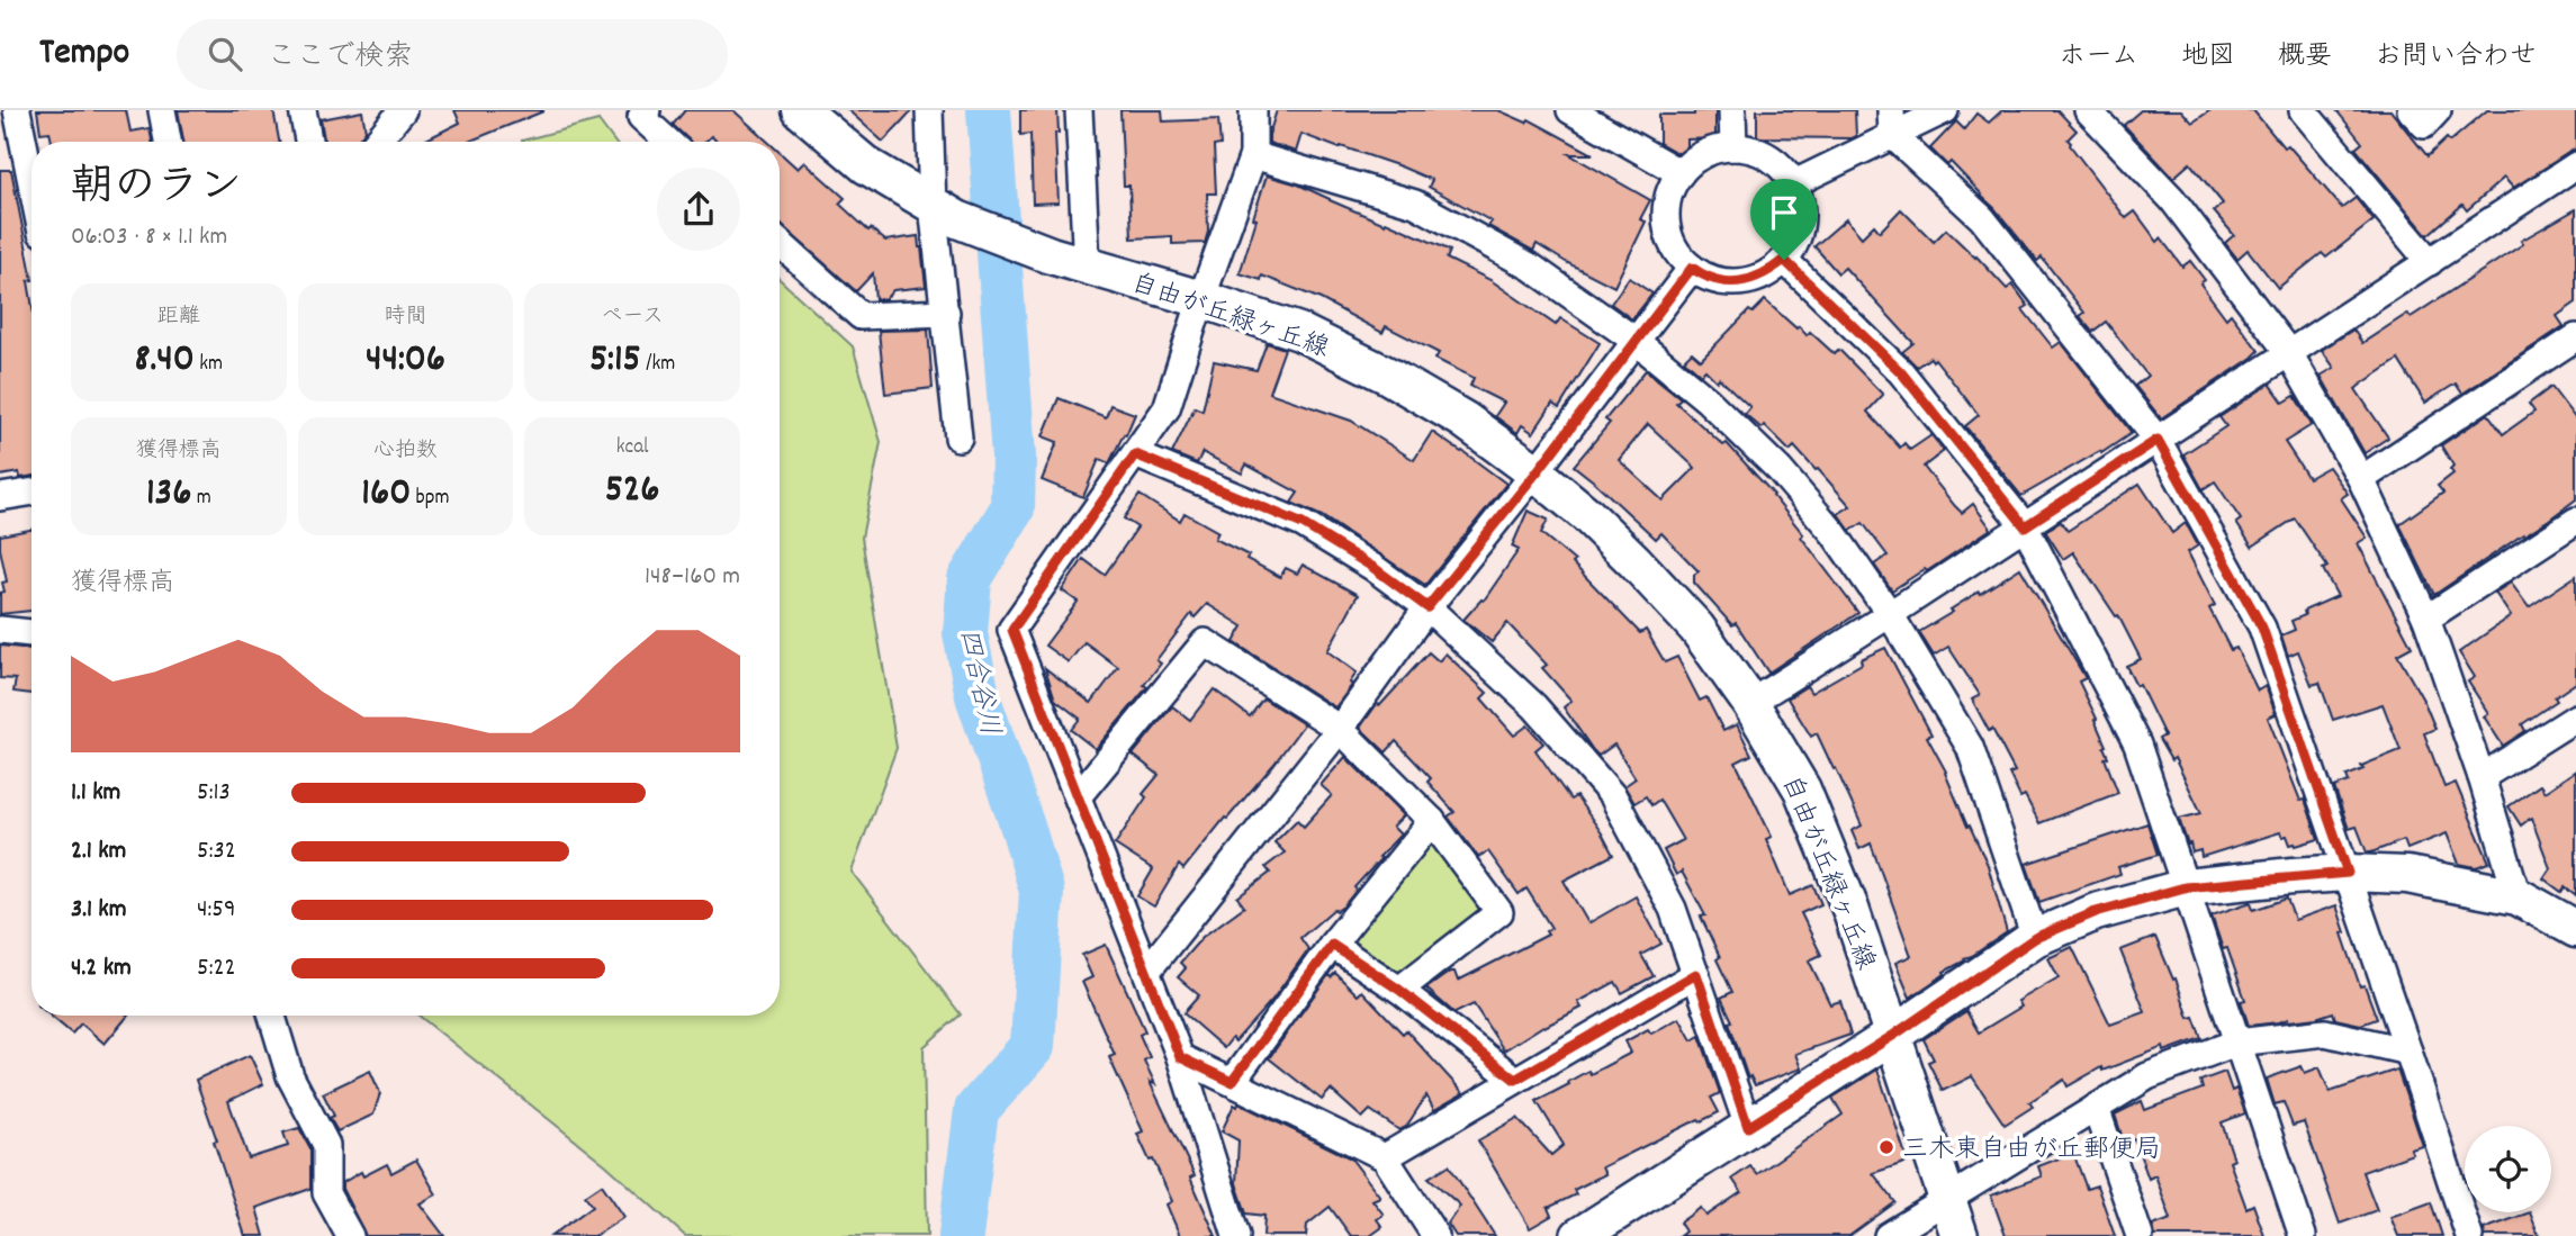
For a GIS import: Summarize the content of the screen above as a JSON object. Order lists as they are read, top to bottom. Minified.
{"streets":{"street":["自由が丘緑ヶ丘線"]},"water":["四合谷川"],"places":["三木東自由が丘郵便局"],"page":{"header":"Tempo","search":"ここで検索","nav":["ホーム","地図","概要","お問い合わせ"],"heading":["朝のラン","06:03 · 8 × 1.1 km"],"stats":[["距離","8.40 km"],["時間","44:06"],["ペース","5:15 /km"],["獲得標高","136 m"],["心拍数","160 bpm"],["kcal","526"]],"chart":["獲得標高","148–160 m"],"list":[{"name":"1.1 km","note":"5:13"},{"name":"2.1 km","note":"5:32"},{"name":"3.1 km","note":"4:59"},{"name":"4.2 km","note":"5:22"}]}}
